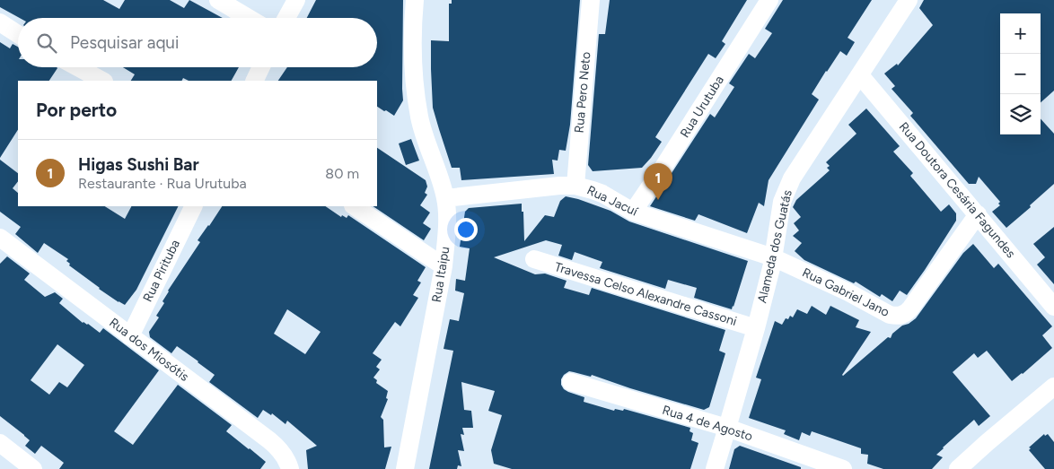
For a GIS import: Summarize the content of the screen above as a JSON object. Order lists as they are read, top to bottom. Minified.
{"streets":{"street":["Rua Pero Neto","Rua Urutuba","Rua Doutora Cesária Fagundes","Rua Jacuí","Alameda dos Guatás","Rua Pirituba","Rua Itaipu","Rua Gabriel Jano","Travessa Celso Alexandre Cassoni","Rua dos Miosótis","Rua 4 de Agosto"]},"crossings":[["Rua Pero Neto","Rua Jacuí"],["Rua Urutuba","Rua Jacuí"],["Rua Doutora Cesária Fagundes","Alameda dos Guatás"],["Rua Doutora Cesária Fagundes","Rua Gabriel Jano"],["Rua Jacuí","Alameda dos Guatás"],["Rua Jacuí","Rua Itaipu"],["Rua Jacuí","Rua Gabriel Jano"],["Alameda dos Guatás","Rua Gabriel Jano"],["Alameda dos Guatás","Travessa Celso Alexandre Cassoni"],["Alameda dos Guatás","Rua 4 de Agosto"],["Rua Pirituba","Rua dos Miosótis"]],"page":{"map_buttons":["+","−"],"search":"Pesquisar aqui","heading":"Por perto","list":[{"mark":"1","name":"Higas Sushi Bar","note":"Restaurante · Rua Urutuba","value":"80 m"}],"pins":"1"}}
